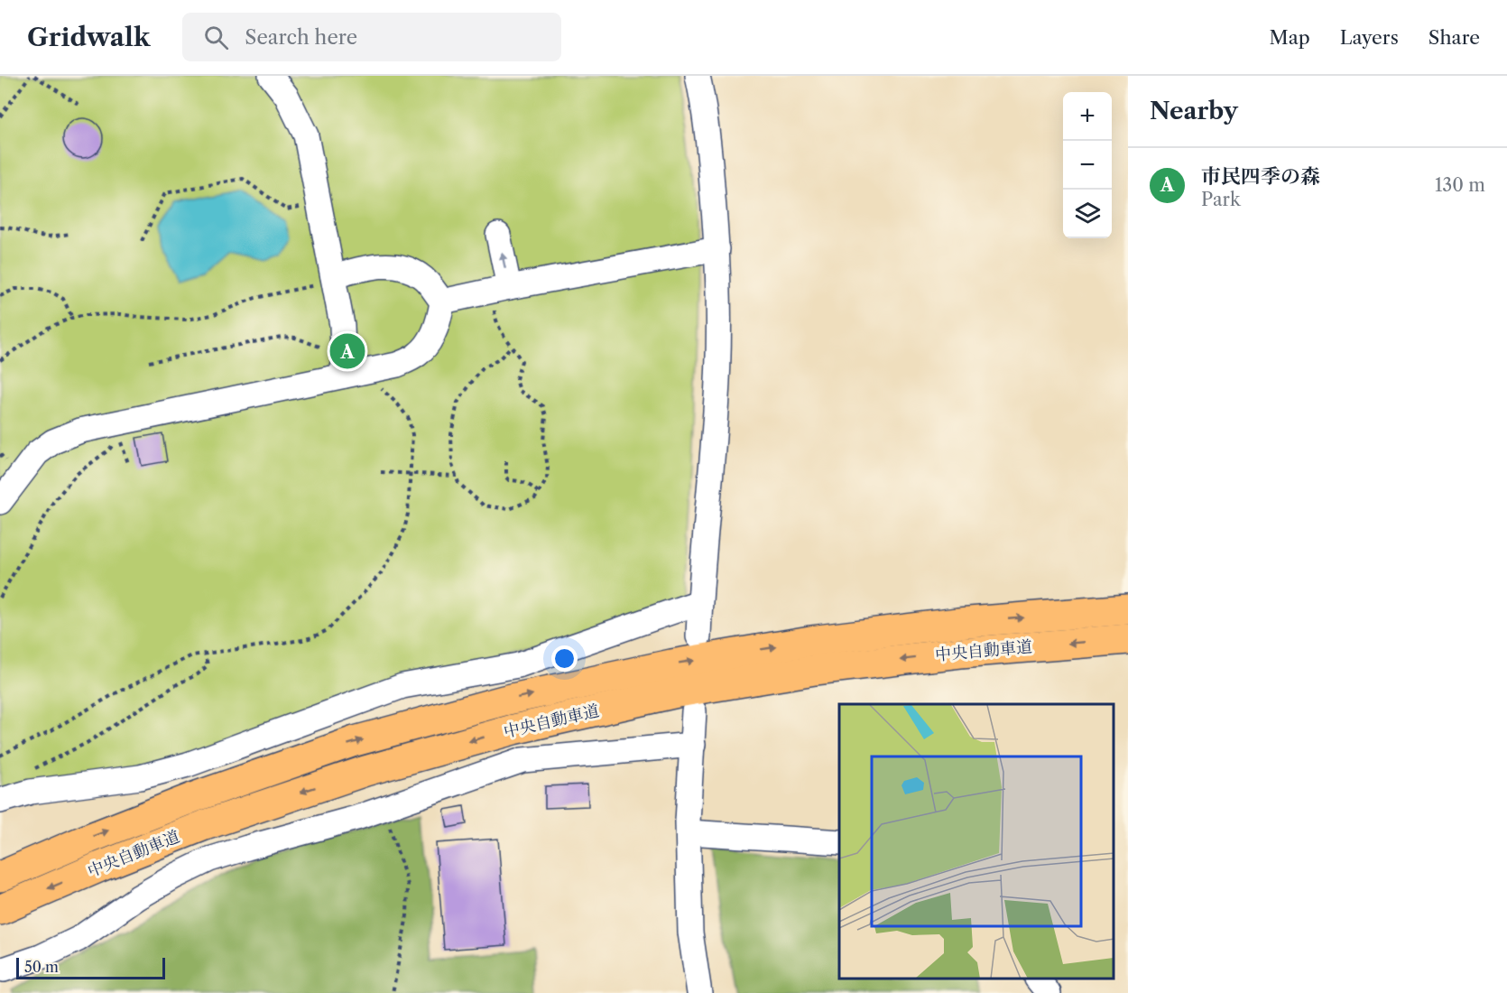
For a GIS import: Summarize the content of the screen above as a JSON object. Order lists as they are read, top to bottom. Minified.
{"streets":{"highway":["中央自動車道"]},"scale_bar":"50 m","page":{"header":"Gridwalk","search":"Search here","nav":["Map","Layers","Share"],"heading":"Nearby","map_buttons":["+","−"],"list":[{"mark":"A","name":"市民四季の森","note":"Park","value":"130 m"}],"pins":"A","scale":"50 m"}}
